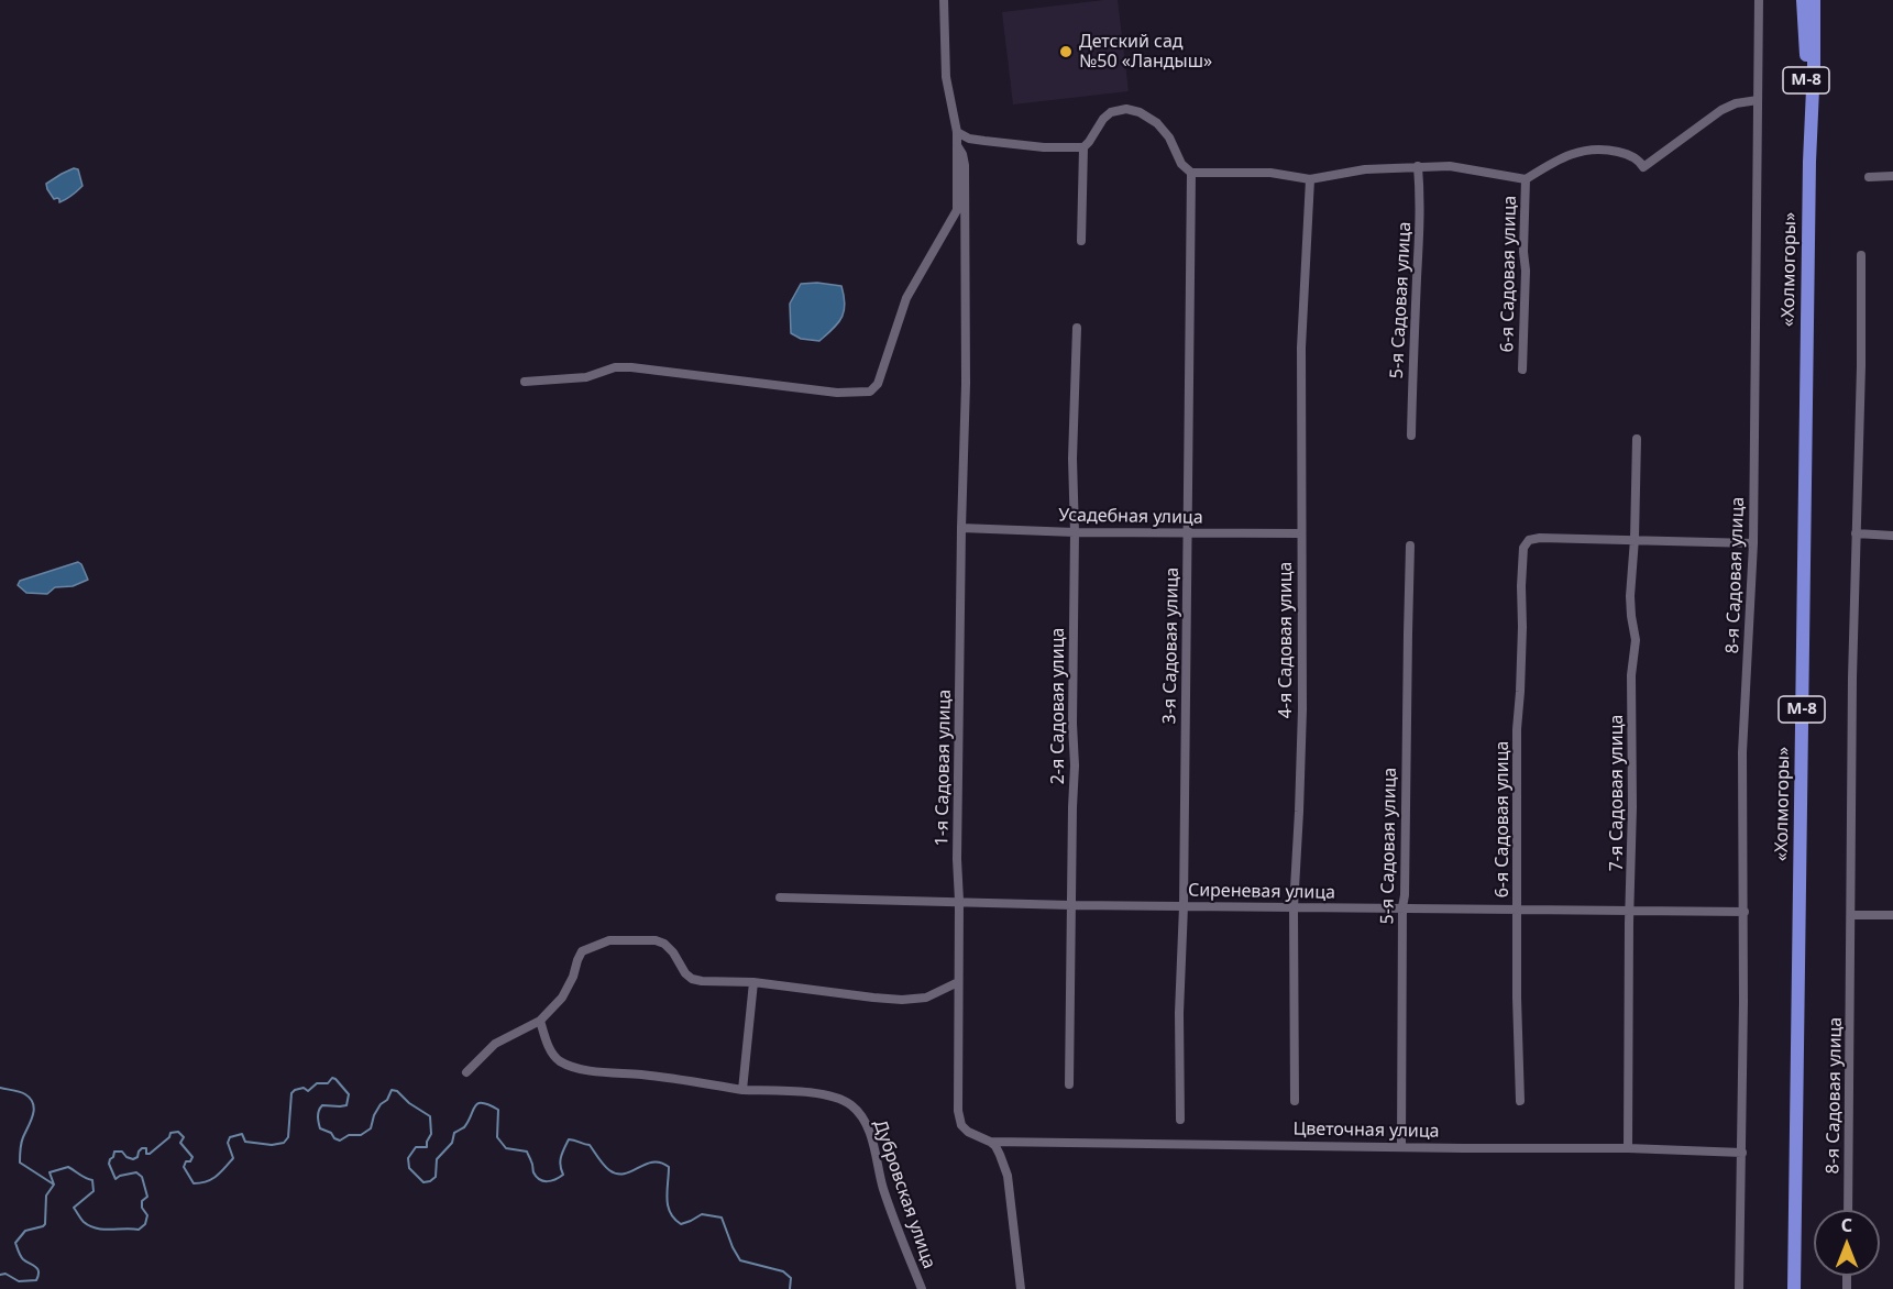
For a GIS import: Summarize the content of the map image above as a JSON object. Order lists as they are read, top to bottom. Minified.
{"streets":{"highway":["М-8","«Холмогоры»"],"street":["6-я Садовая улица","5-я Садовая улица","Усадебная улица","8-я Садовая улица","4-я Садовая улица","3-я Садовая улица","2-я Садовая улица","1-я Садовая улица","7-я Садовая улица","Сиреневая улица","Цветочная улица","Дубровская улица"]},"crossings":[["6-я Садовая улица","7-я Садовая улица"],["6-я Садовая улица","Сиреневая улица"],["5-я Садовая улица","Сиреневая улица"],["5-я Садовая улица","Цветочная улица"],["Усадебная улица","4-я Садовая улица"],["Усадебная улица","3-я Садовая улица"],["Усадебная улица","2-я Садовая улица"],["Усадебная улица","1-я Садовая улица"],["8-я Садовая улица","Сиреневая улица"],["8-я Садовая улица","Цветочная улица"],["4-я Садовая улица","Сиреневая улица"],["3-я Садовая улица","Сиреневая улица"],["2-я Садовая улица","Сиреневая улица"],["1-я Садовая улица","Сиреневая улица"],["1-я Садовая улица","Цветочная улица"],["7-я Садовая улица","Сиреневая улица"],["7-я Садовая улица","Цветочная улица"]],"places":["Детский сад №50 «Ландыш»"],"north":"top"}
